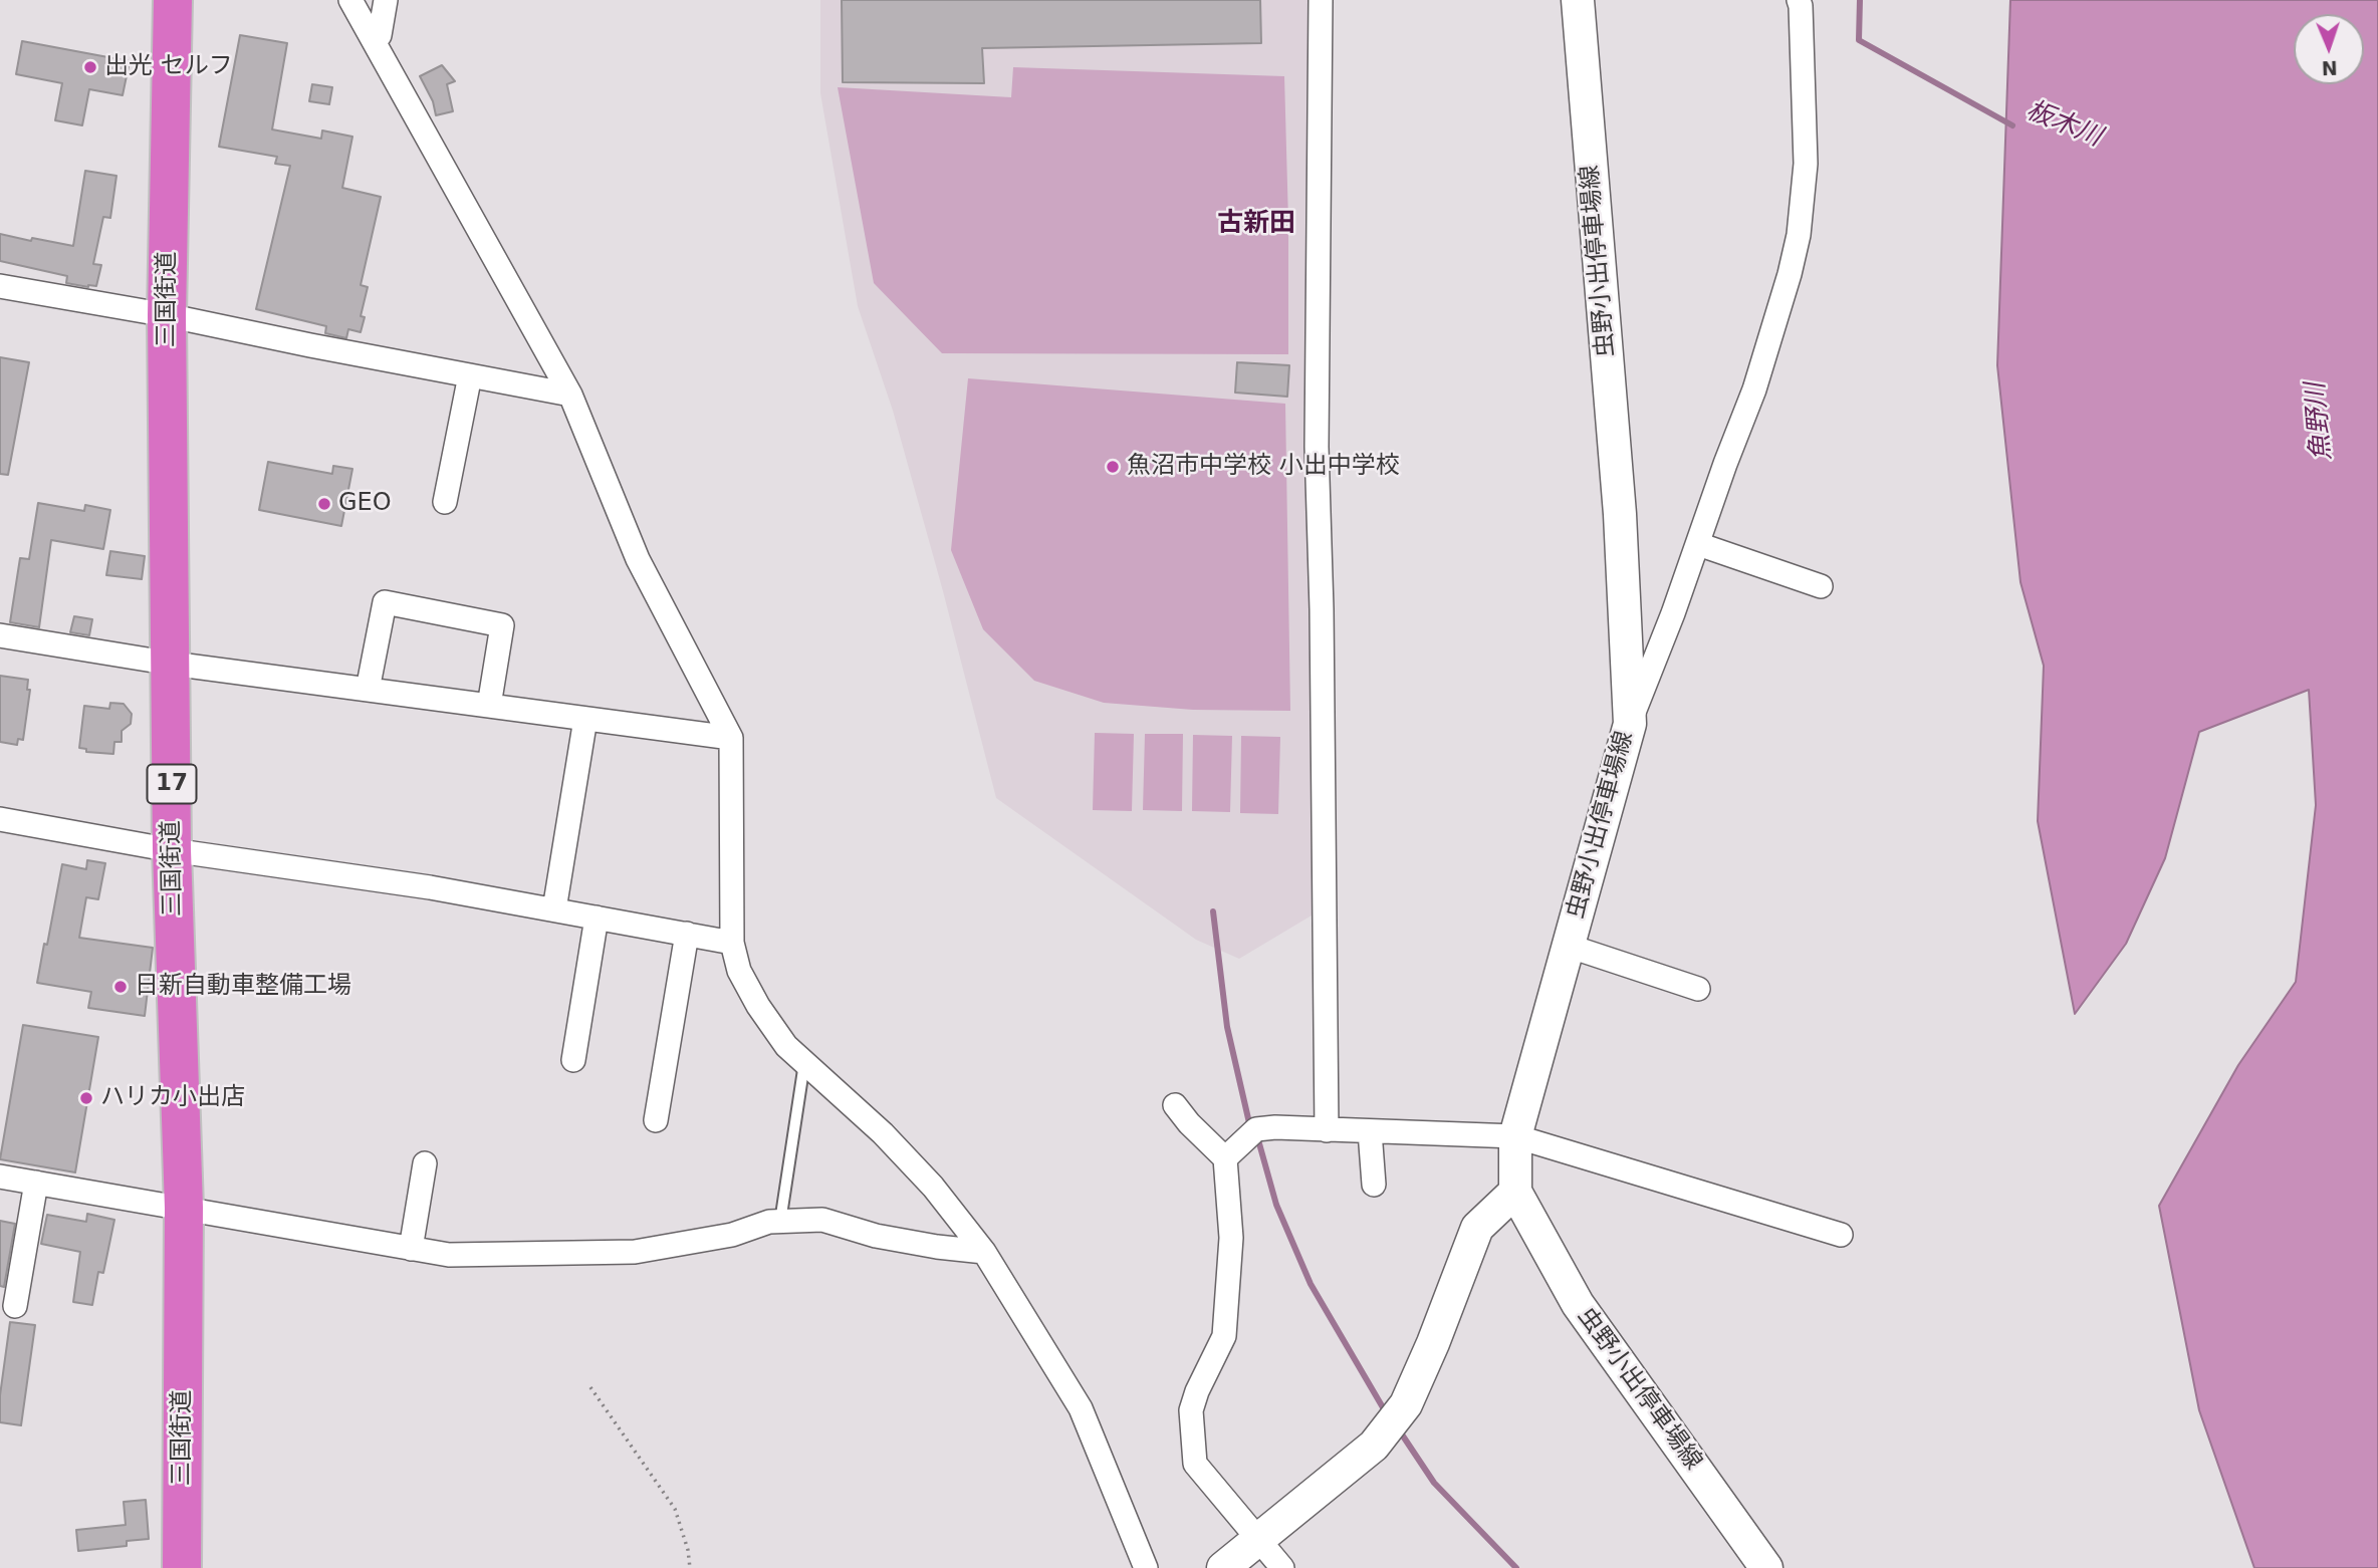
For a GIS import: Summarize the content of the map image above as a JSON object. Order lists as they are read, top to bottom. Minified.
{"streets":{"highway":["三国街道","17"],"main road":["虫野小出停車場線"]},"districts":["古新田"],"water":["板木川","魚野川"],"places":["出光 セルフ","魚沼市中学校 小出中学校","GEO","日新自動車整備工場","ハリカ小出店"],"north":"bottom"}
